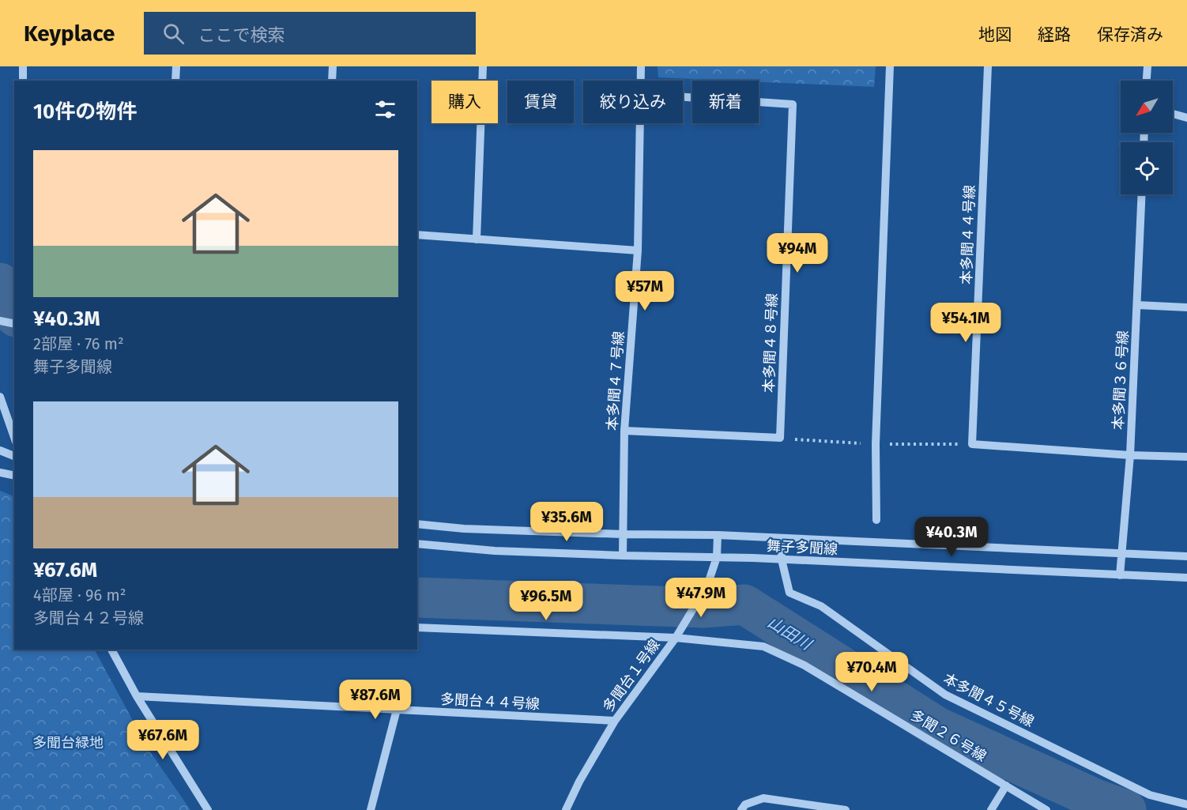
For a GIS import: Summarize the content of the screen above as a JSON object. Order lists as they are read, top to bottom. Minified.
{"streets":{"street":["本多聞４４号線","本多聞４８号線","本多聞３６号線","本多聞４７号線","舞子多聞線","多聞台１号線","本多聞４５号線","多聞台４４号線","多聞２６号線"]},"crossings":[["本多聞４４号線","本多聞３６号線"],["本多聞４８号線","本多聞４７号線"],["本多聞３６号線","舞子多聞線"],["本多聞４７号線","舞子多聞線"],["舞子多聞線","多聞台１号線"],["舞子多聞線","本多聞４５号線"],["多聞台１号線","多聞台４４号線"],["多聞台１号線","多聞２６号線"]],"water":["山田川"],"parks":["多聞台緑地"],"north":"bottom left","page":{"header":"Keyplace","search":"ここで検索","nav":["地図","経路","保存済み"],"chip":["購入","賃貸","絞り込み","新着"],"heading":"10件の物件","list":[{"name":"¥40.3M","note":"2部屋 · 76 m² · 舞子多聞線"},{"name":"¥67.6M","note":"4部屋 · 96 m² · 多聞台４２号線"}],"price":["¥94M","¥57M","¥54.1M","¥35.6M","¥40.3M","¥47.9M","¥96.5M","¥70.4M","¥87.6M","¥67.6M"]}}
